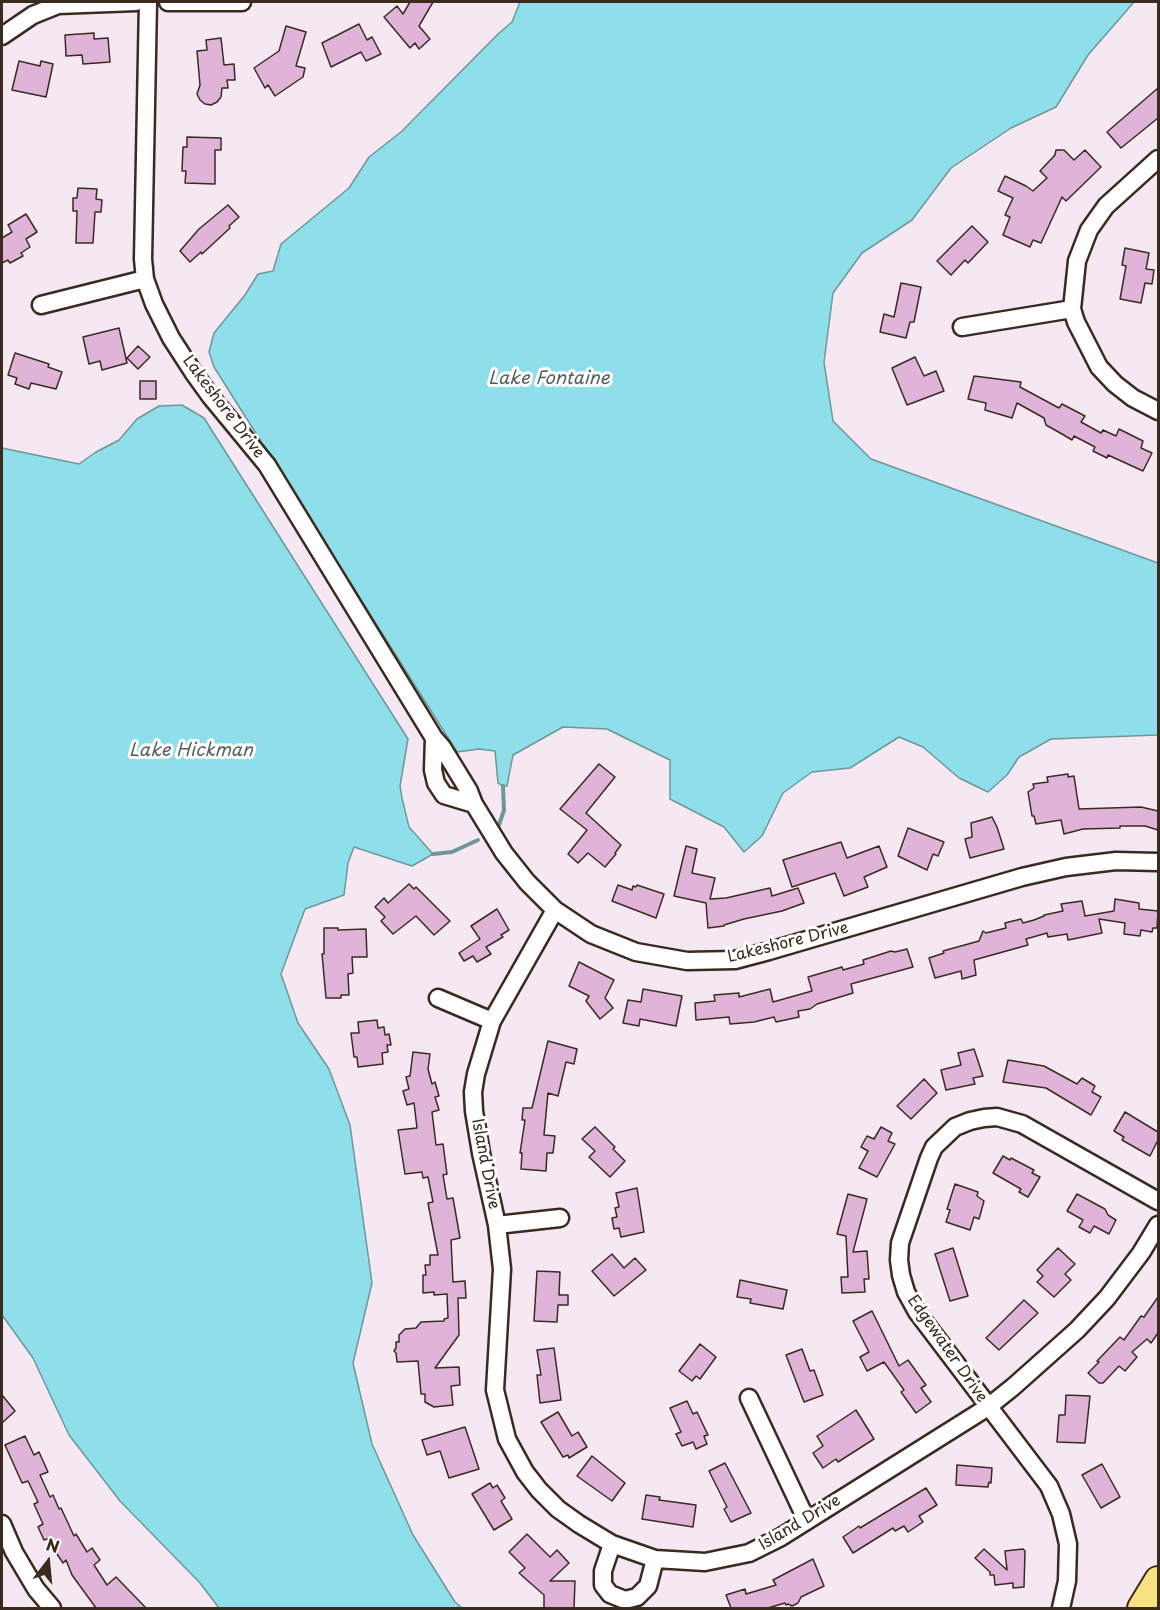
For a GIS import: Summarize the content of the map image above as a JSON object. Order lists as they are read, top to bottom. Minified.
{"streets":{"street":["Lakeshore Drive","Island Drive","Edgewater Drive"]},"crossings":[["Lakeshore Drive","Island Drive"],["Island Drive","Edgewater Drive"]],"water":["Lake Fontaine","Lake Hickman"],"north":"top"}
